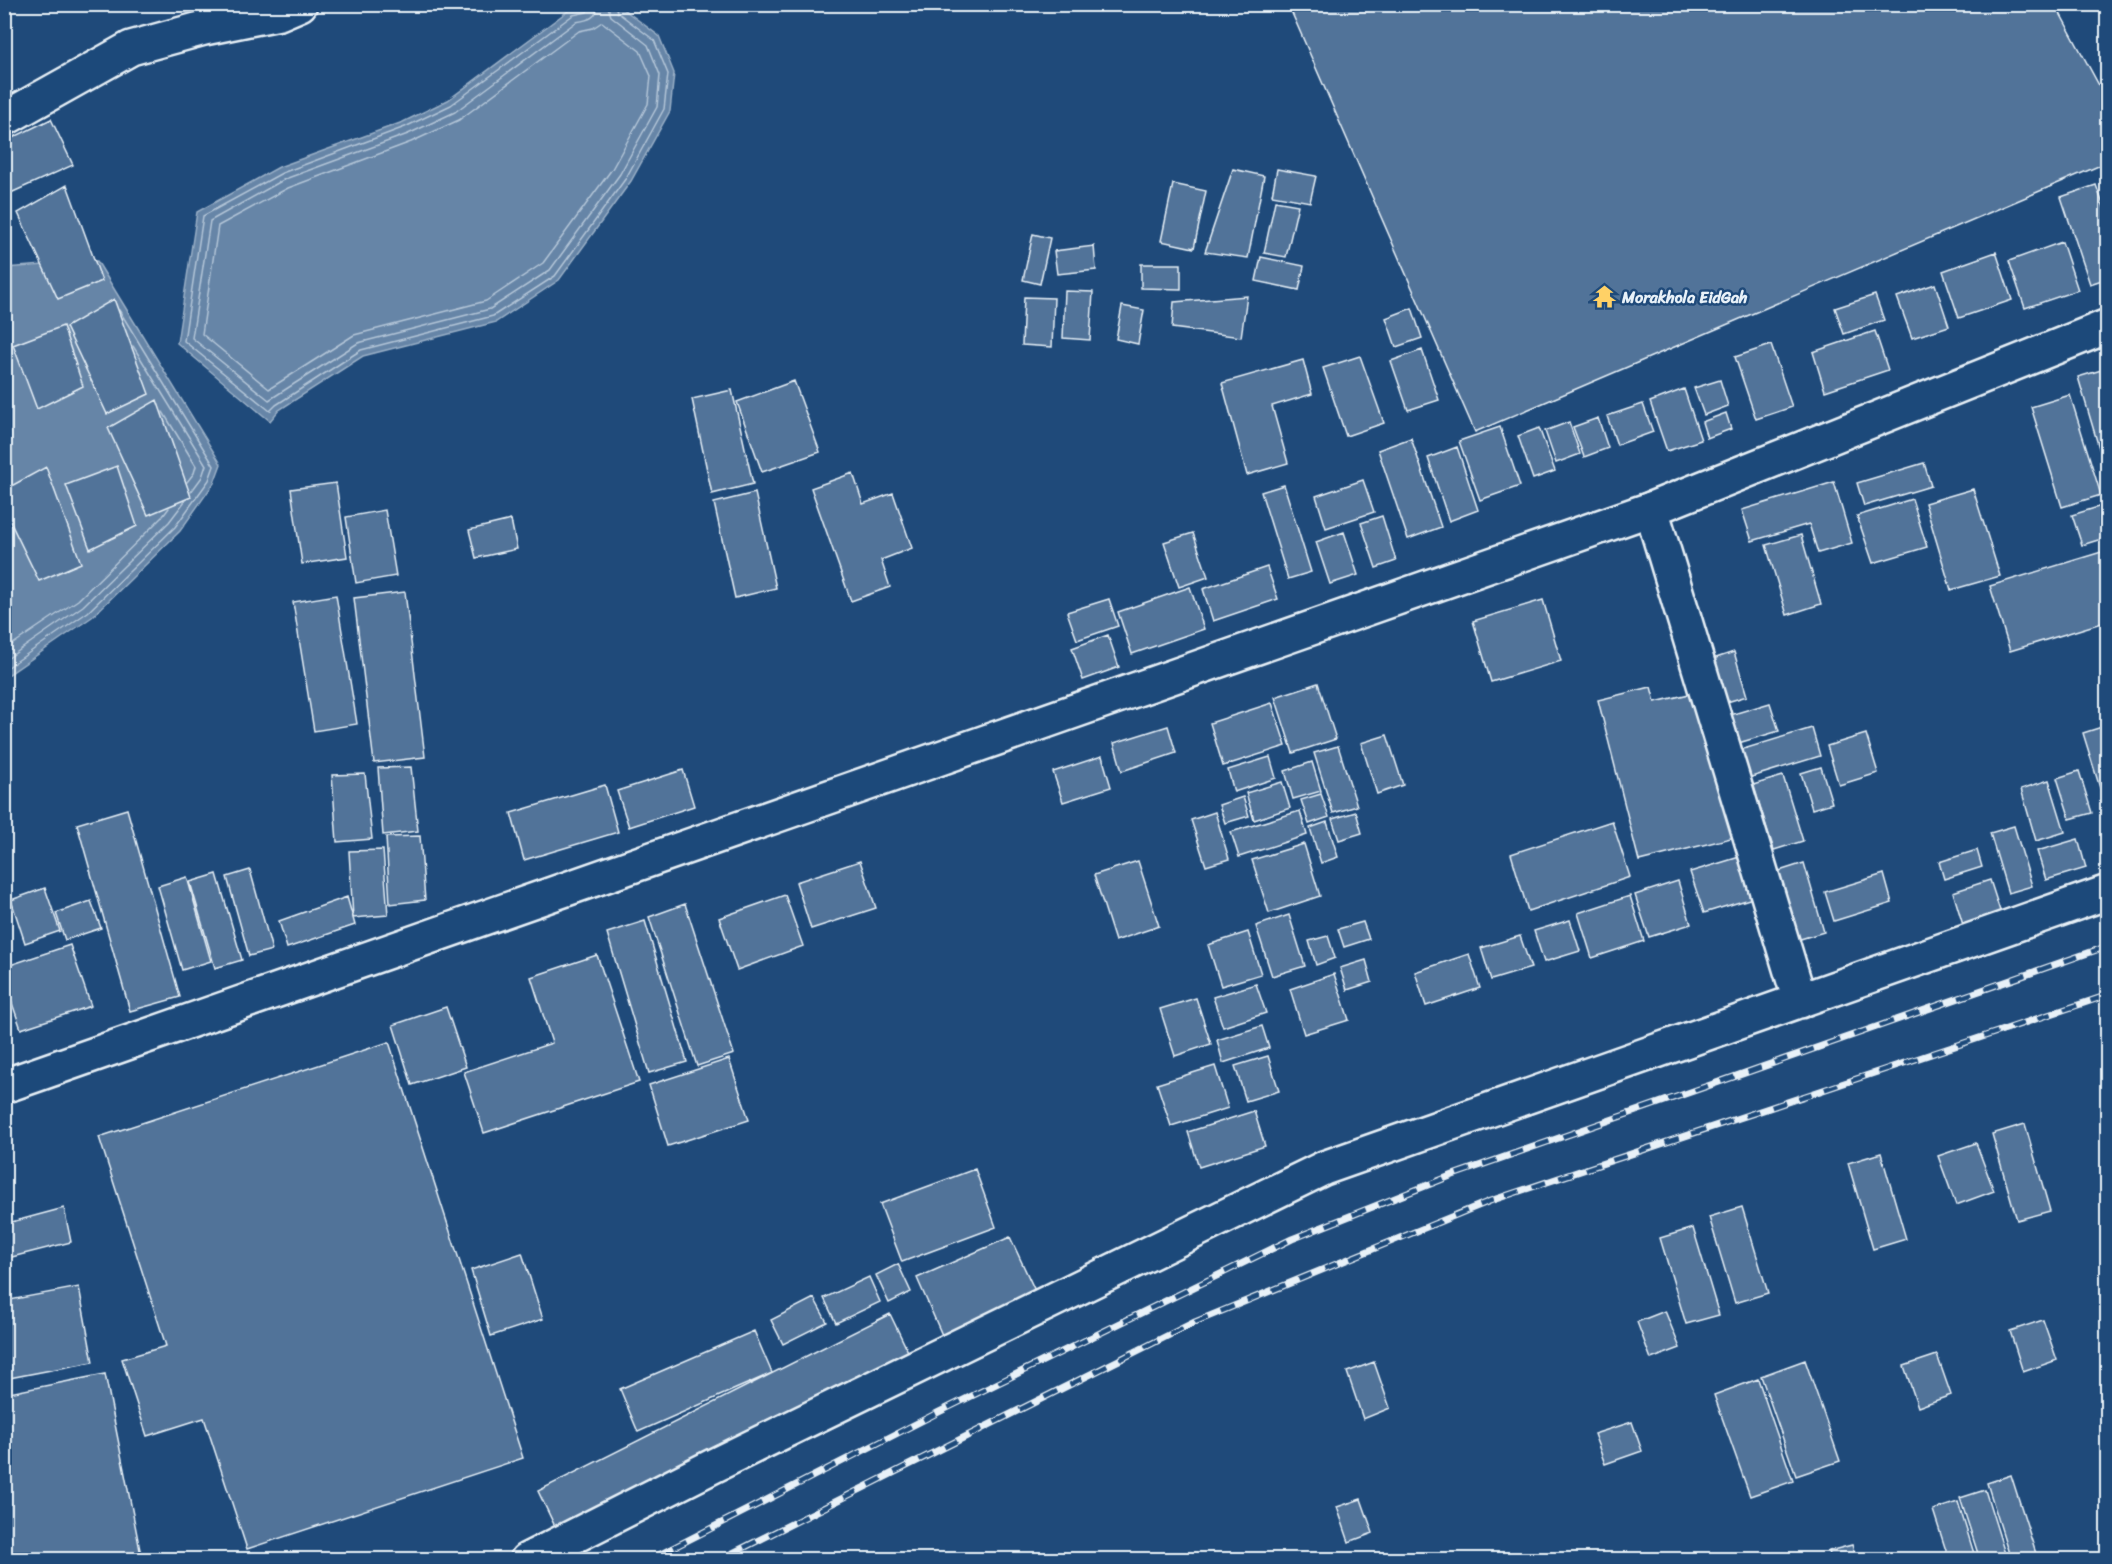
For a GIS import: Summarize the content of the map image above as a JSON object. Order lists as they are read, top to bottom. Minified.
{"places":{"temple":["Morakhola EidGah"]}}
